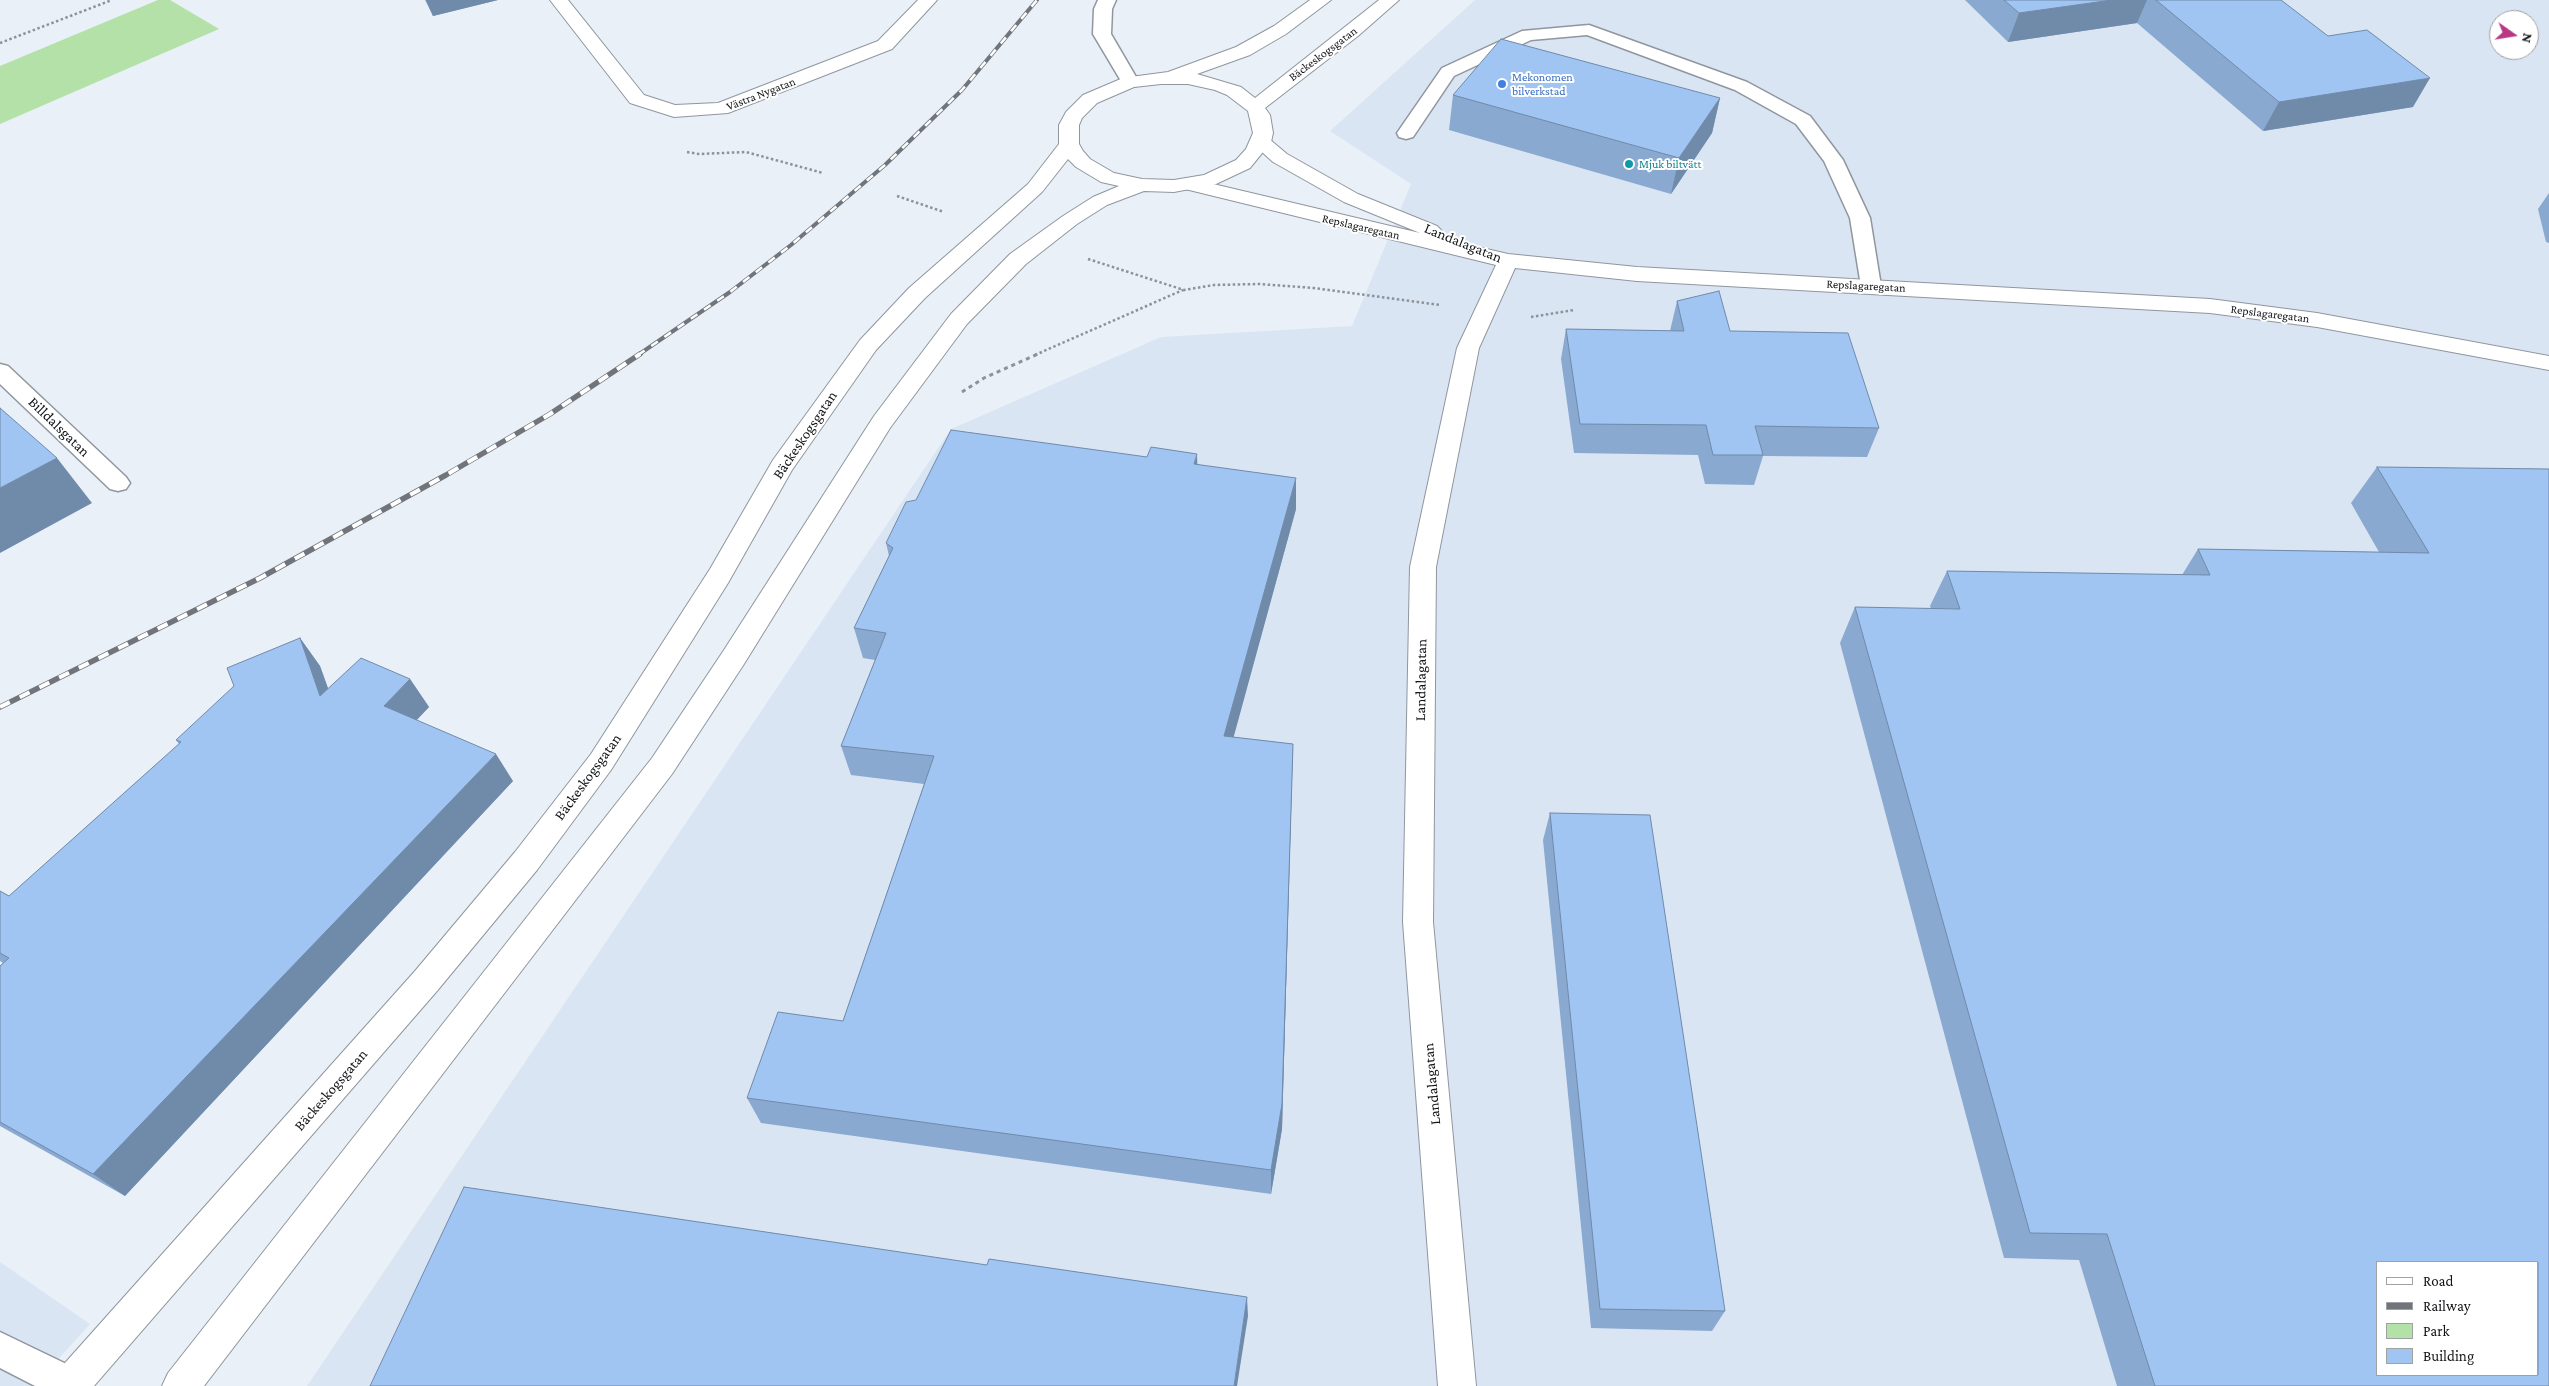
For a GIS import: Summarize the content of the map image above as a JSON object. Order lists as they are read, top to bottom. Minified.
{"streets":{"main road":["Bäckeskogsgatan","Västra Nygatan","Repslagaregatan","Landalagatan"],"lane":["Billdalsgatan"]},"crossings":[["Bäckeskogsgatan","Repslagaregatan"],["Bäckeskogsgatan","Landalagatan"],["Repslagaregatan","Landalagatan"]],"places":["Mekonomen bilverkstad","Mjuk biltvätt"],"legend":["Road","Railway","Park","Building"],"north":"right"}
